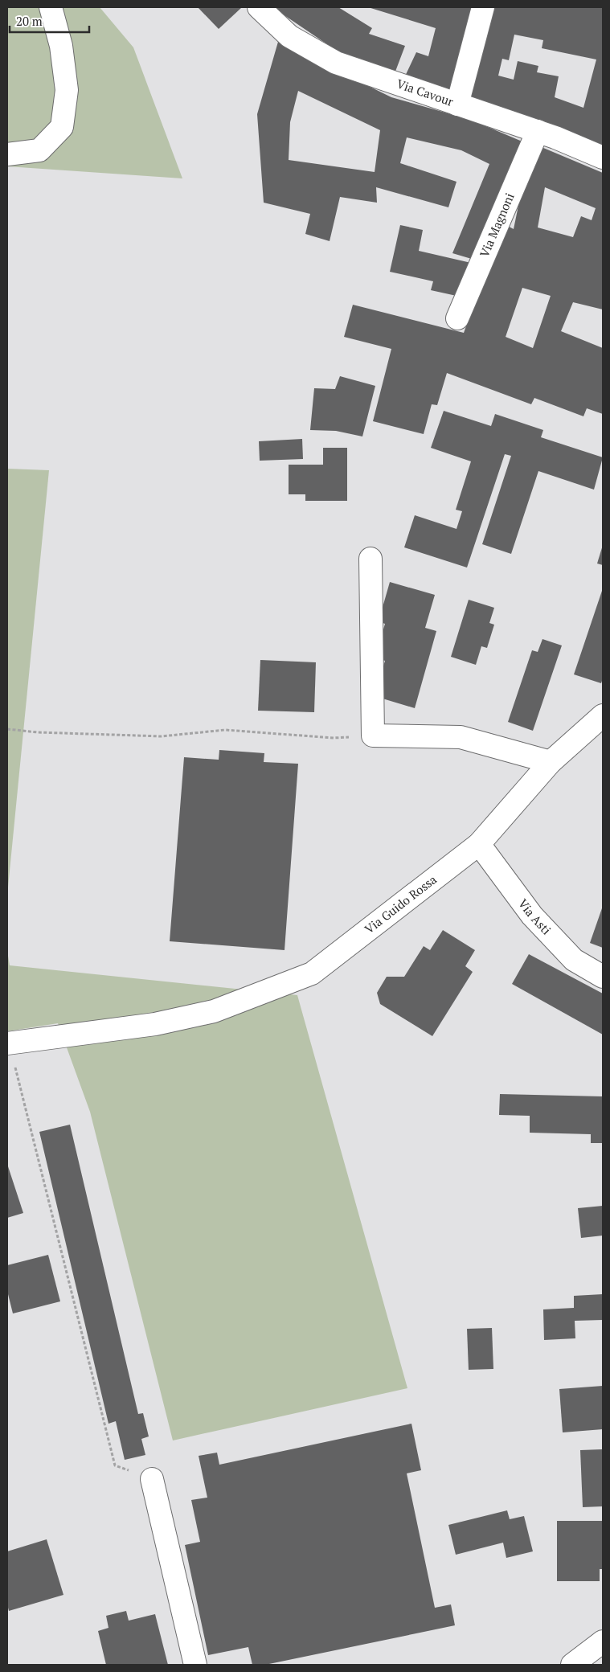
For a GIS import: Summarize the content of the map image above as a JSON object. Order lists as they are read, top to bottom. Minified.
{"streets":{"street":["Via Cavour","Via Magnoni","Via Guido Rossa","Via Asti"]},"crossings":[["Via Cavour","Via Magnoni"],["Via Guido Rossa","Via Asti"]],"scale_bar":"20 m"}
